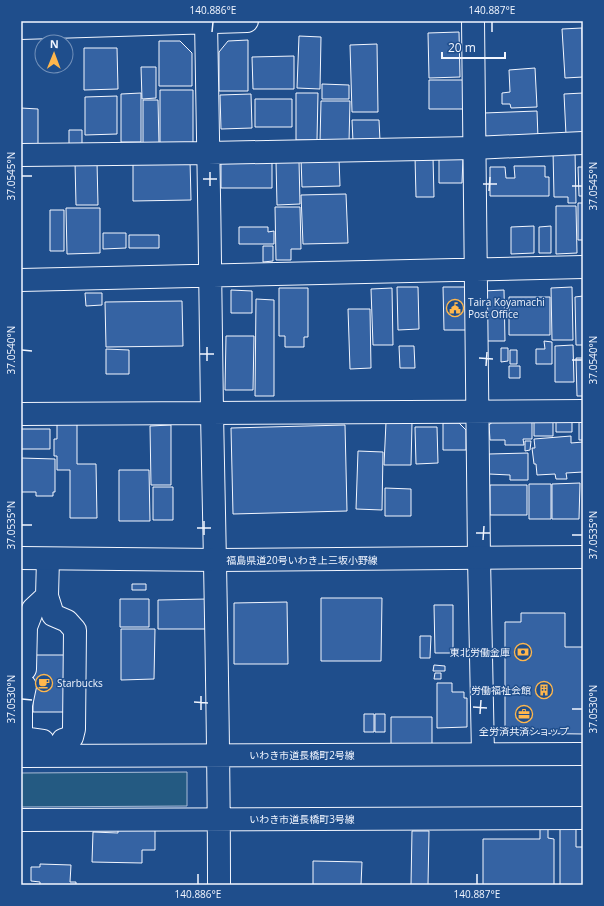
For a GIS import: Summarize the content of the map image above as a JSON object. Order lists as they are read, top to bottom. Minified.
{"streets":{"street":["福島県道20号いわき上三坂小野線","いわき市道長橋町2号線","いわき市道長橋町3号線"]},"places":{"public building":["Taira Koyamachi Post Office"],"bank":["東北労働金庫"],"cafe":["Starbucks"],"building":["労働福祉会館"],"office":["全労済共済ショップ"]},"scale_bar":"20 m","north":"top","coordinates":["140.886°E","140.887°E","37.0545°N","37.0540°N","37.0535°N","37.0530°N"]}
